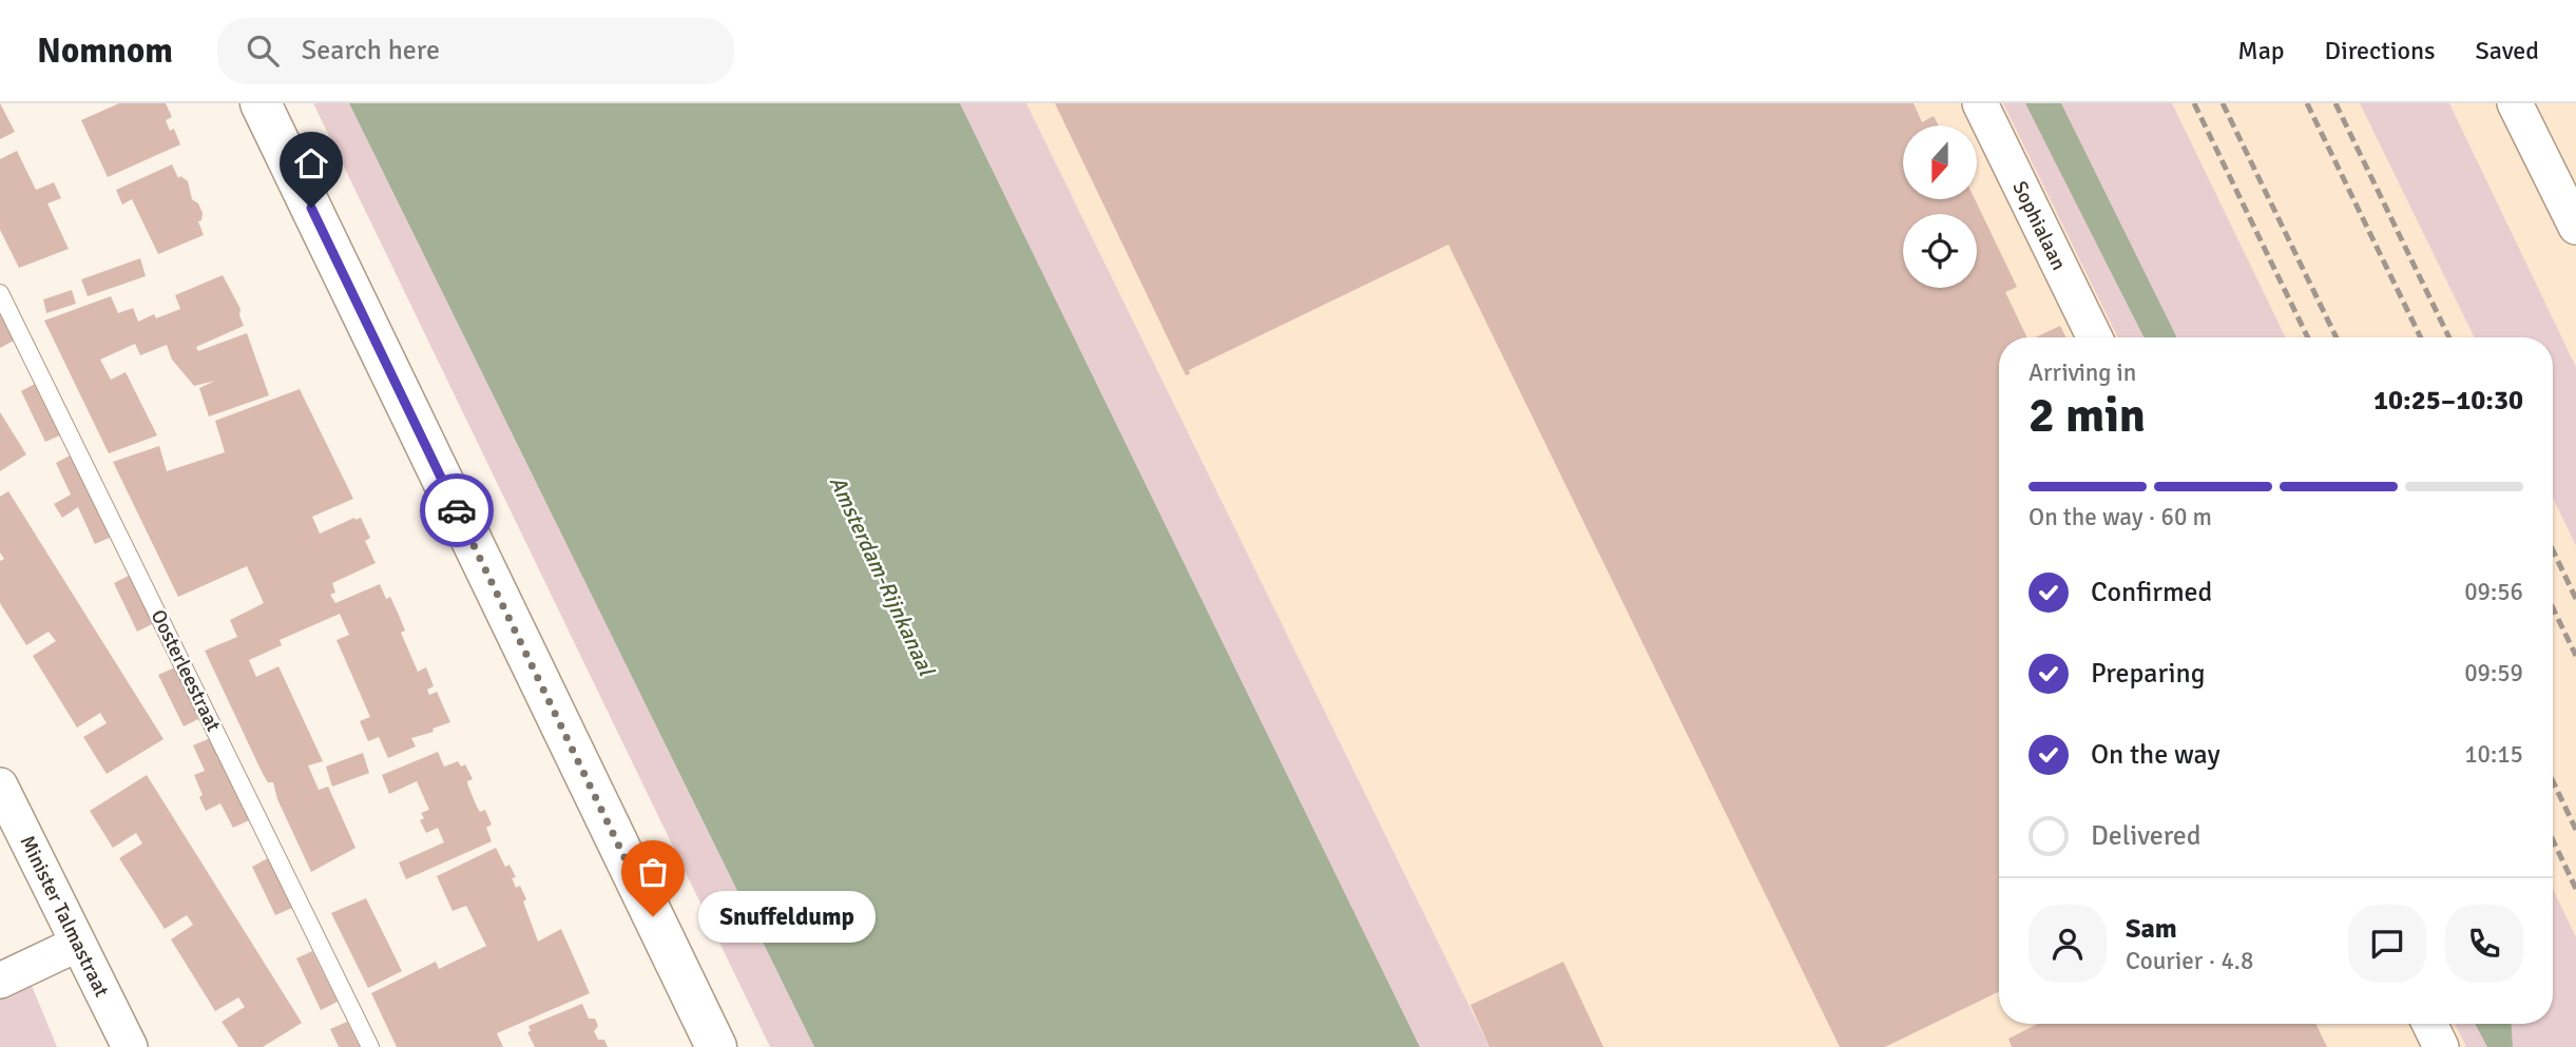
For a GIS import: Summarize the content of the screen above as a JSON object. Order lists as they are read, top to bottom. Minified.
{"streets":{"street":["Sophialaan","Minister Talmastraat"],"lane":["Oosterleestraat"]},"water":["Amsterdam-Rijnkanaal"],"places":["Snuffeldump"],"north":"bottom","page":{"header":"Nomnom","search":"Search here","nav":["Map","Directions","Saved"],"heading":["2 min","Arriving in","10:25–10:30"],"panel":["Sam","Courier · 4.8"],"bar":"On the way · 60 m","list":[["Confirmed","09:56"],["Preparing","09:59"],["On the way","10:15"],"Delivered"],"bubble":"Snuffeldump"}}
